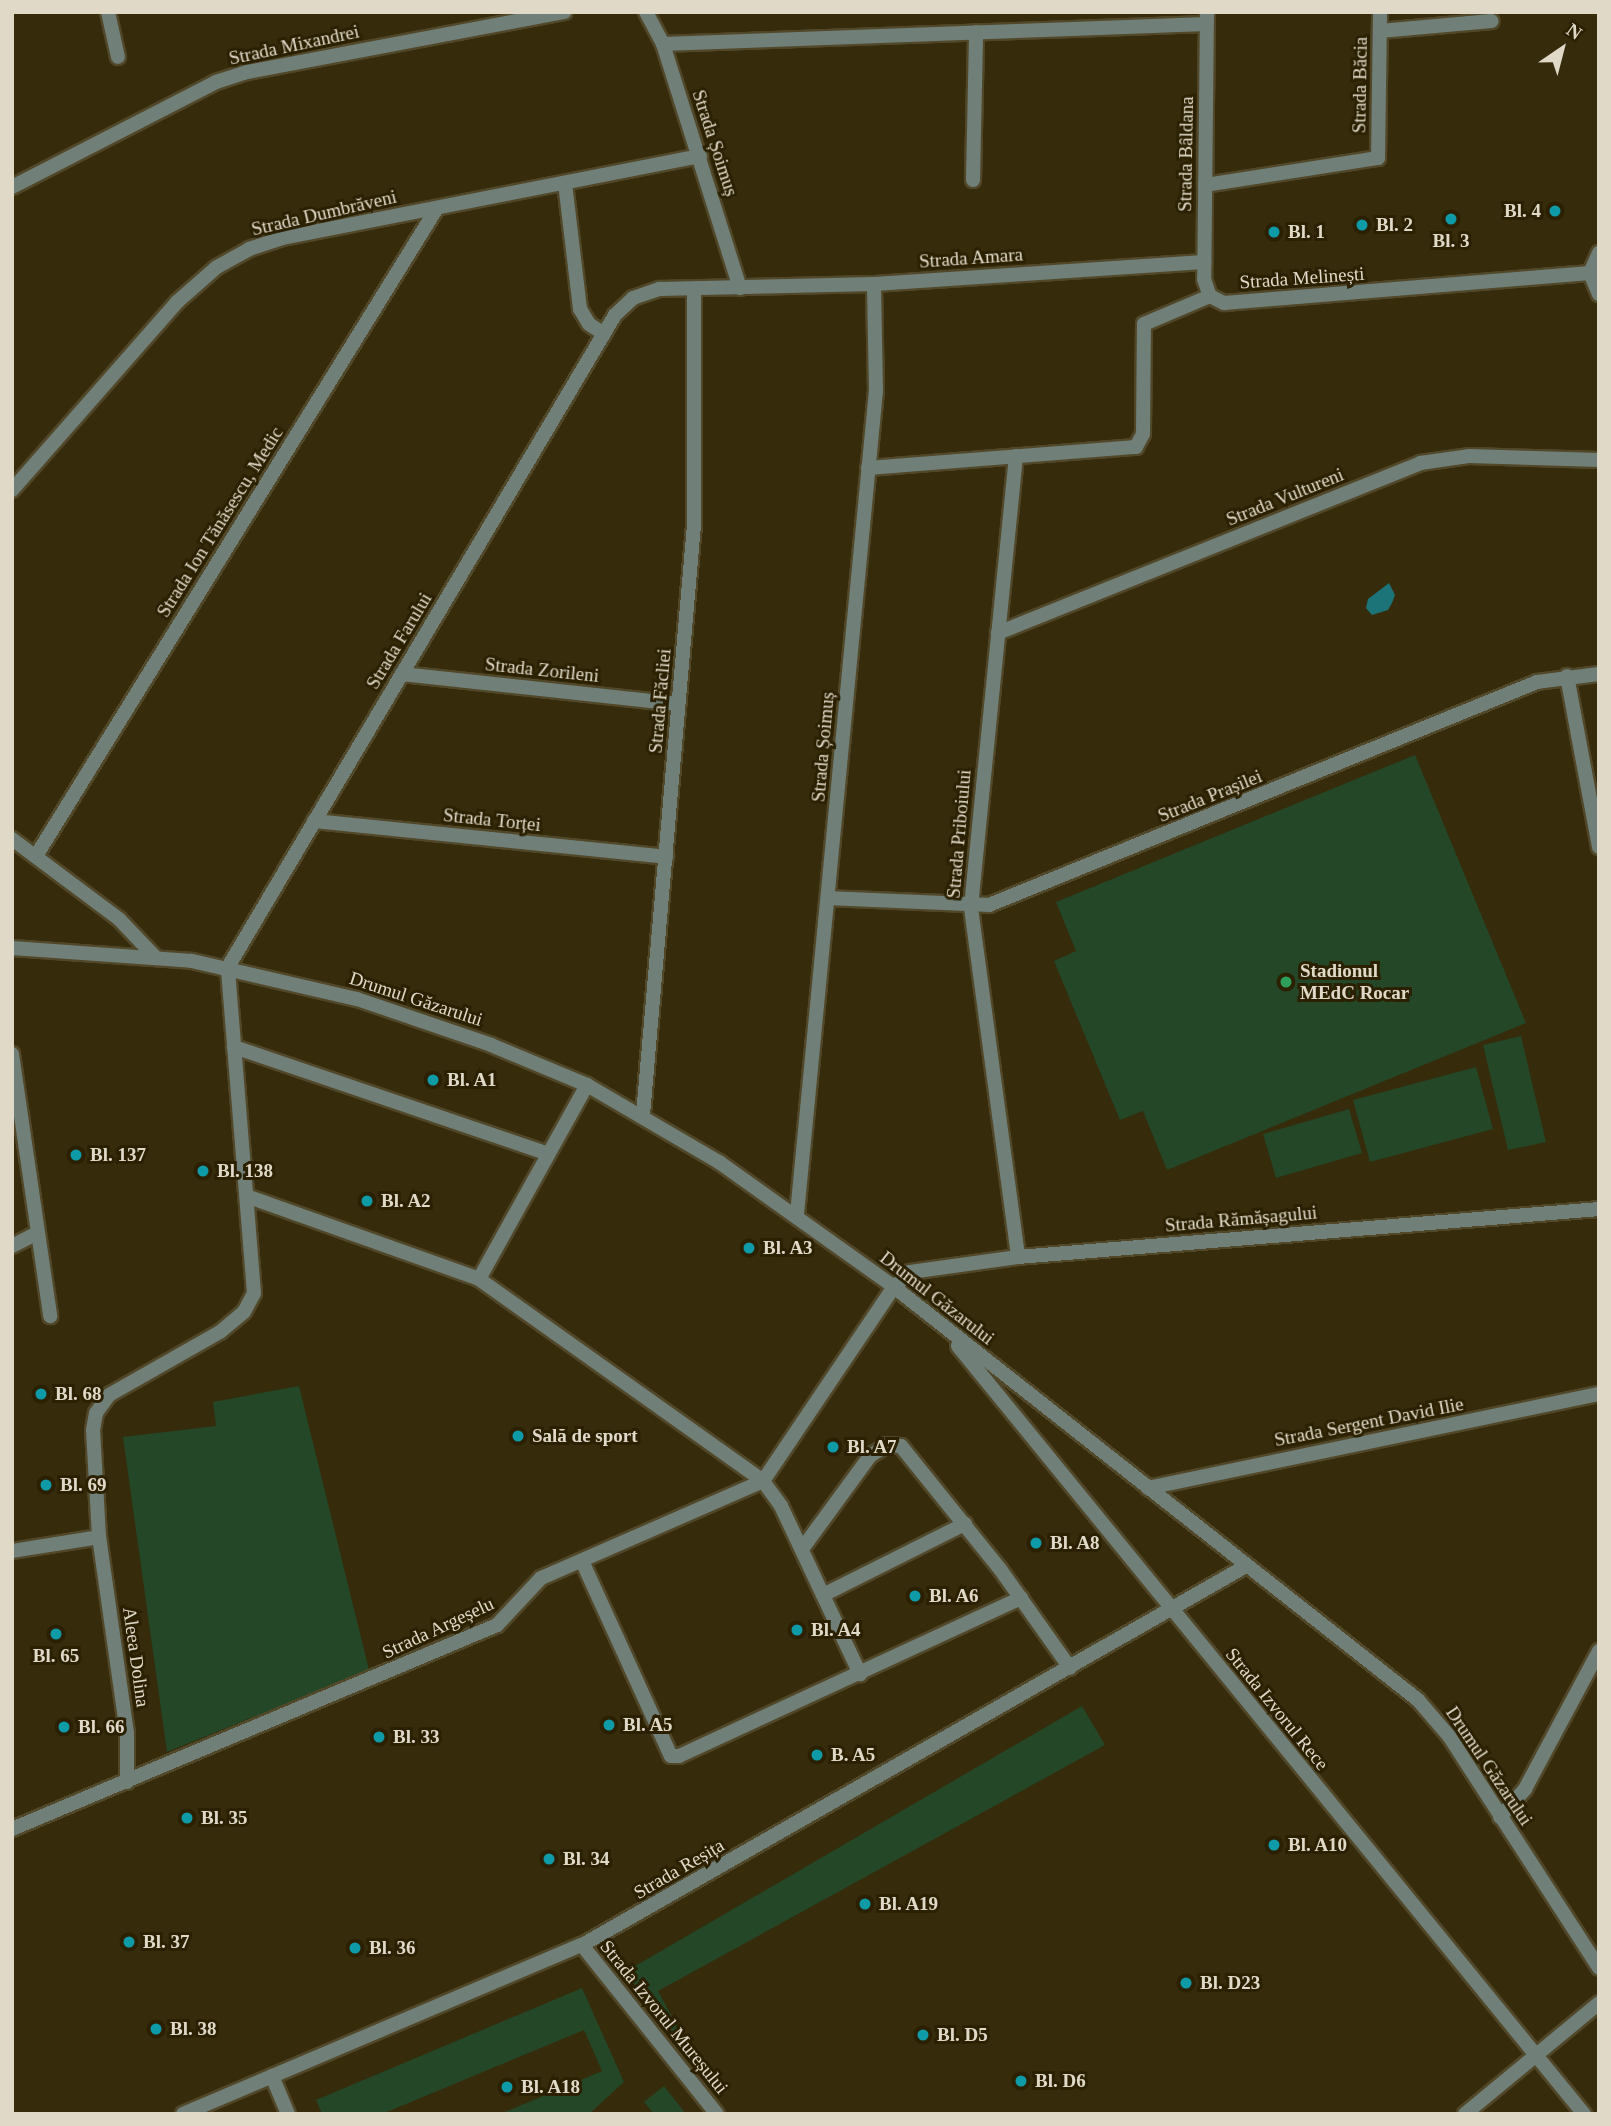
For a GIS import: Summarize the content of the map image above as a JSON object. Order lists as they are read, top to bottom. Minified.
{"streets":{"street":["Strada Mixandrei","Strada Băcia","Strada Șoimuș","Strada Bâldana","Strada Dumbrăveni","Strada Amara","Strada Melinești","Strada Vultureni","Strada Ion Tănăsescu, Medic","Strada Farului","Strada Zorileni","Strada Făcliei","Strada Prașilei","Strada Torței","Strada Priboiului","Drumul Găzarului","Strada Rămășagului","Strada Sergent David Ilie","Strada Argeșelu","Aleea Dolina","Strada Izvorul Rece","Strada Reșița","Strada Izvorul Mureșului"]},"crossings":[["Strada Băcia","Strada Bâldana"],["Strada Șoimuș","Strada Dumbrăveni"],["Strada Șoimuș","Strada Amara"],["Strada Șoimuș","Strada Farului"],["Strada Șoimuș","Strada Prașilei"],["Strada Șoimuș","Drumul Găzarului"],["Strada Bâldana","Strada Amara"],["Strada Bâldana","Strada Melinești"],["Strada Dumbrăveni","Strada Ion Tănăsescu, Medic"],["Strada Amara","Strada Farului"],["Strada Vultureni","Strada Priboiului"],["Strada Farului","Strada Zorileni"],["Strada Farului","Strada Făcliei"],["Strada Farului","Strada Torței"],["Strada Farului","Drumul Găzarului"],["Strada Zorileni","Strada Făcliei"],["Strada Făcliei","Strada Torței"],["Strada Făcliei","Drumul Găzarului"],["Strada Prașilei","Strada Priboiului"],["Strada Priboiului","Strada Rămășagului"],["Drumul Găzarului","Strada Rămășagului"],["Drumul Găzarului","Strada Sergent David Ilie"],["Drumul Găzarului","Strada Izvorul Rece"],["Strada Argeșelu","Aleea Dolina"],["Strada Izvorul Rece","Strada Reșița"],["Strada Reșița","Strada Izvorul Mureșului"]],"places":["Bl. 4","Bl. 3","Bl. 2","Bl. 1","Stadionul MEdC Rocar","Bl. A1","Bl. 137","Bl. 138","Bl. A2","Bl. A3","Bl. 68","Sală de sport","Bl. A7","Bl. 69","Bl. A8","Bl. A6","Bl. A4","Bl. 65","Bl. A5","Bl. 66","Bl. 33","B. A5","Bl. 35","Bl. A10","Bl. 34","Bl. A19","Bl. 37","Bl. 36","Bl. D23","Bl. 38","Bl. D5","Bl. D6","Bl. A18"],"north":"top right"}
